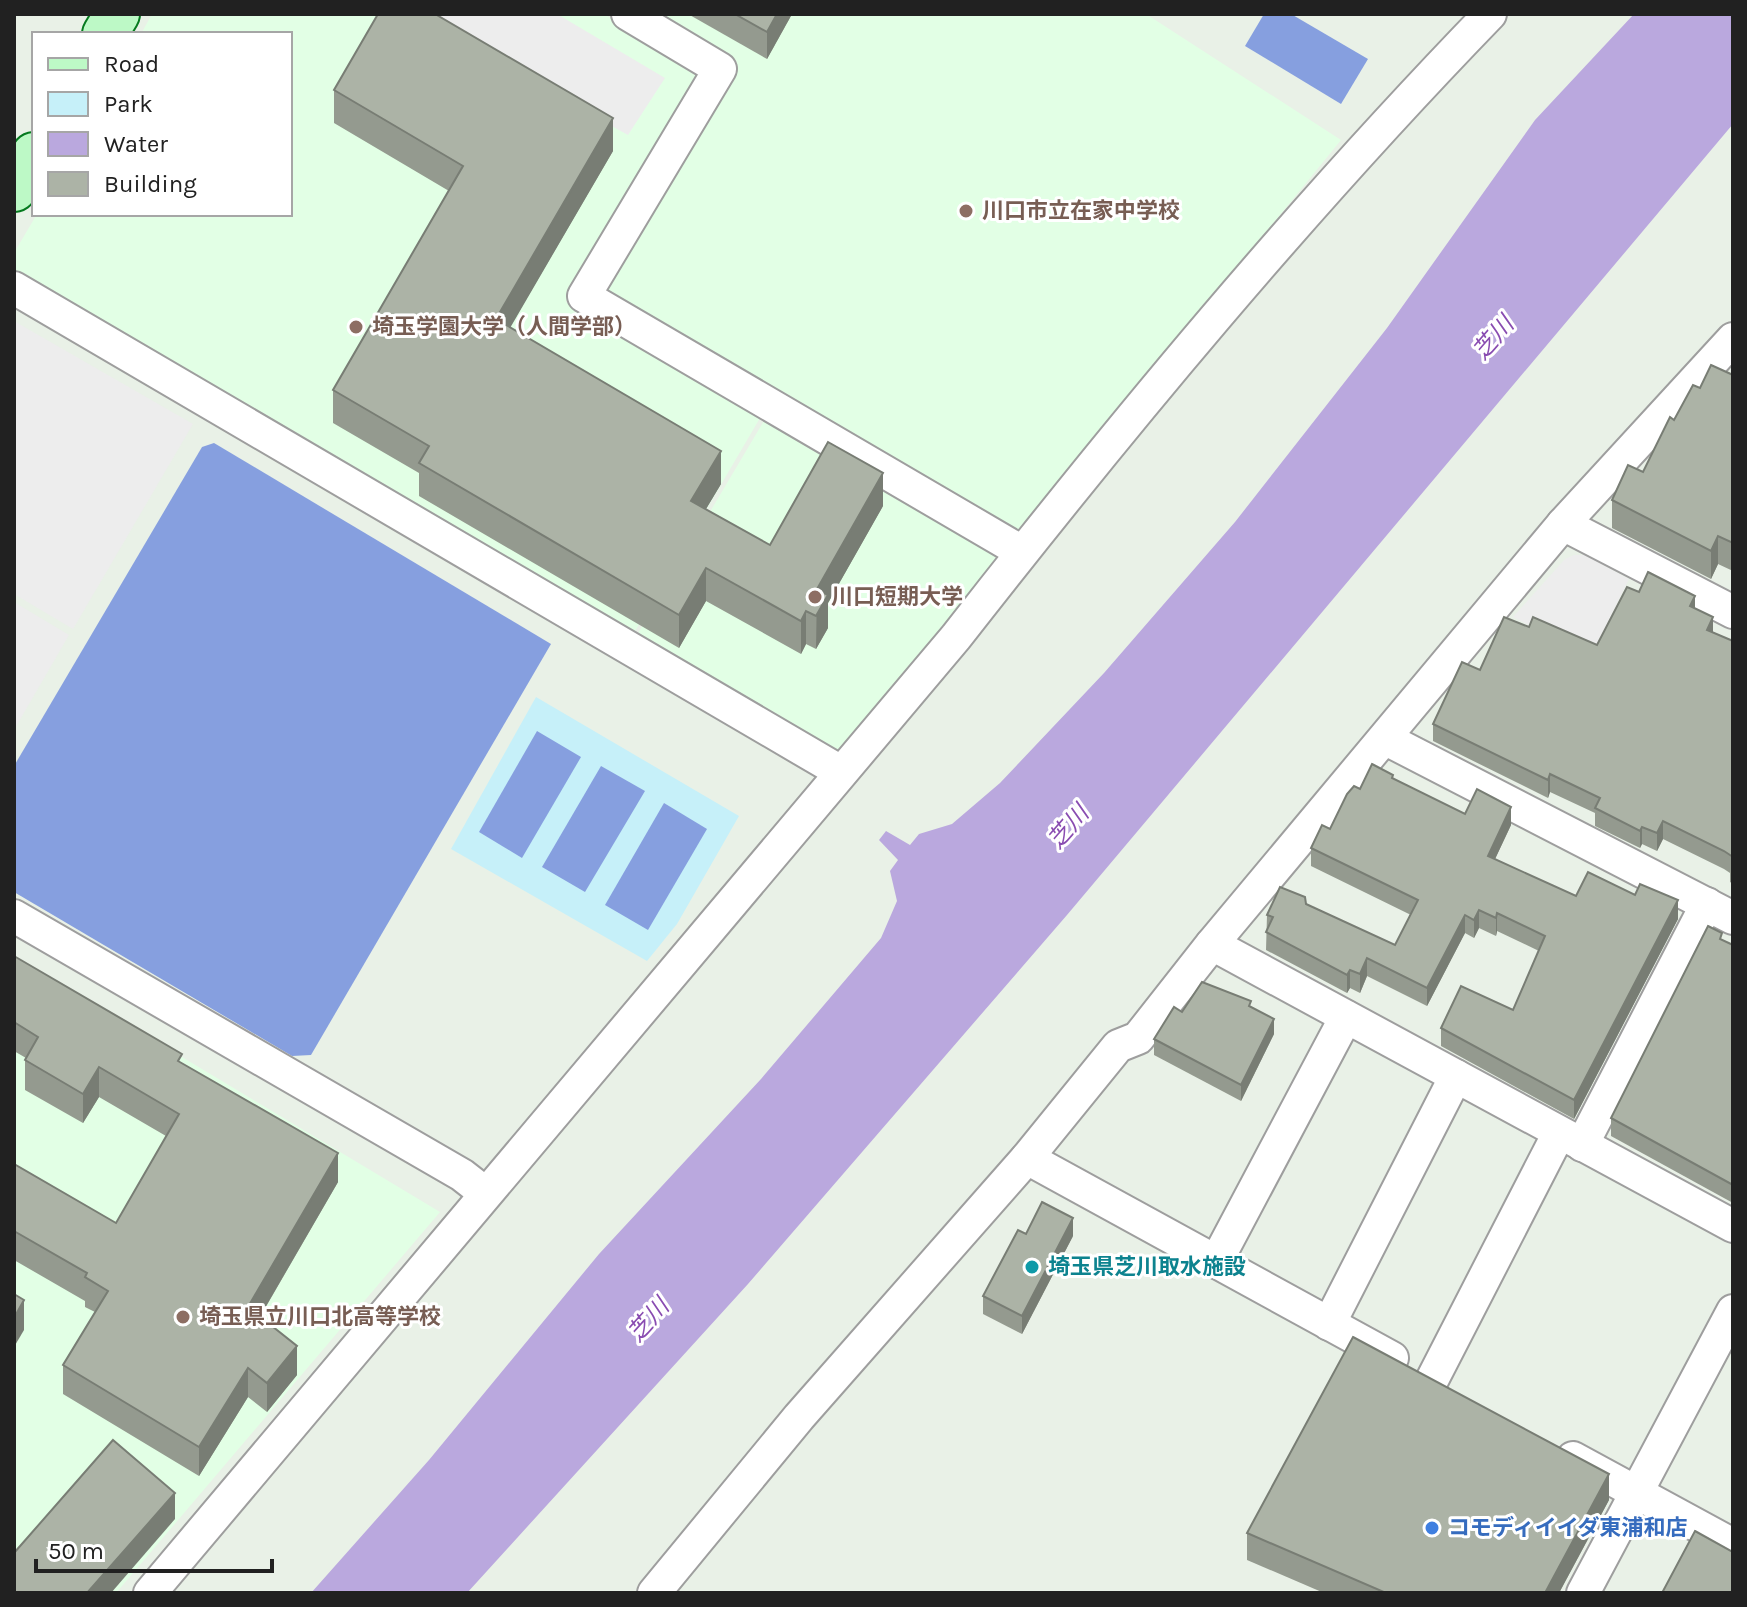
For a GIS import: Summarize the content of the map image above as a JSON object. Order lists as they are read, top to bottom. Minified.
{"water":["芝川"],"places":["川口市立在家中学校","埼玉学園大学（人間学部）","川口短期大学","埼玉県芝川取水施設","埼玉県立川口北高等学校","コモディイイダ東浦和店"],"legend":["Road","Park","Water","Building"],"scale_bar":"50 m"}
